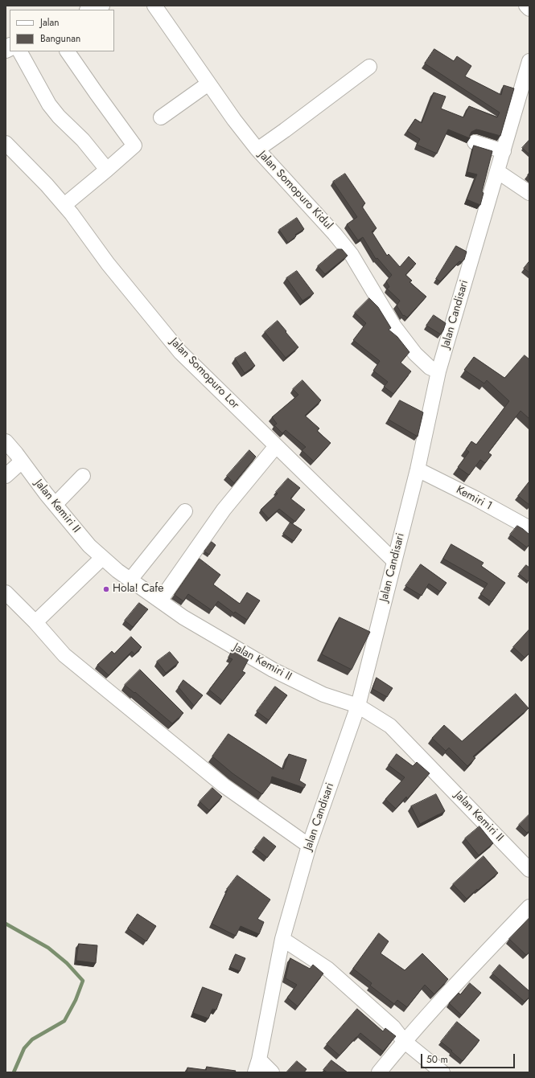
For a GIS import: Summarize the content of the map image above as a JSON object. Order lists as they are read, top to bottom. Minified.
{"streets":{"street":["Jalan Somopuro Kidul","Jalan Candisari","Jalan Somopuro Lor","Kemiri 1","Jalan Kemiri II"]},"crossings":[["Jalan Somopuro Kidul","Jalan Candisari"],["Jalan Candisari","Jalan Somopuro Lor"],["Jalan Candisari","Kemiri 1"],["Jalan Candisari","Jalan Kemiri II"]],"places":["Hola! Cafe"],"legend":["Jalan","Bangunan"],"scale_bar":"50 m"}
